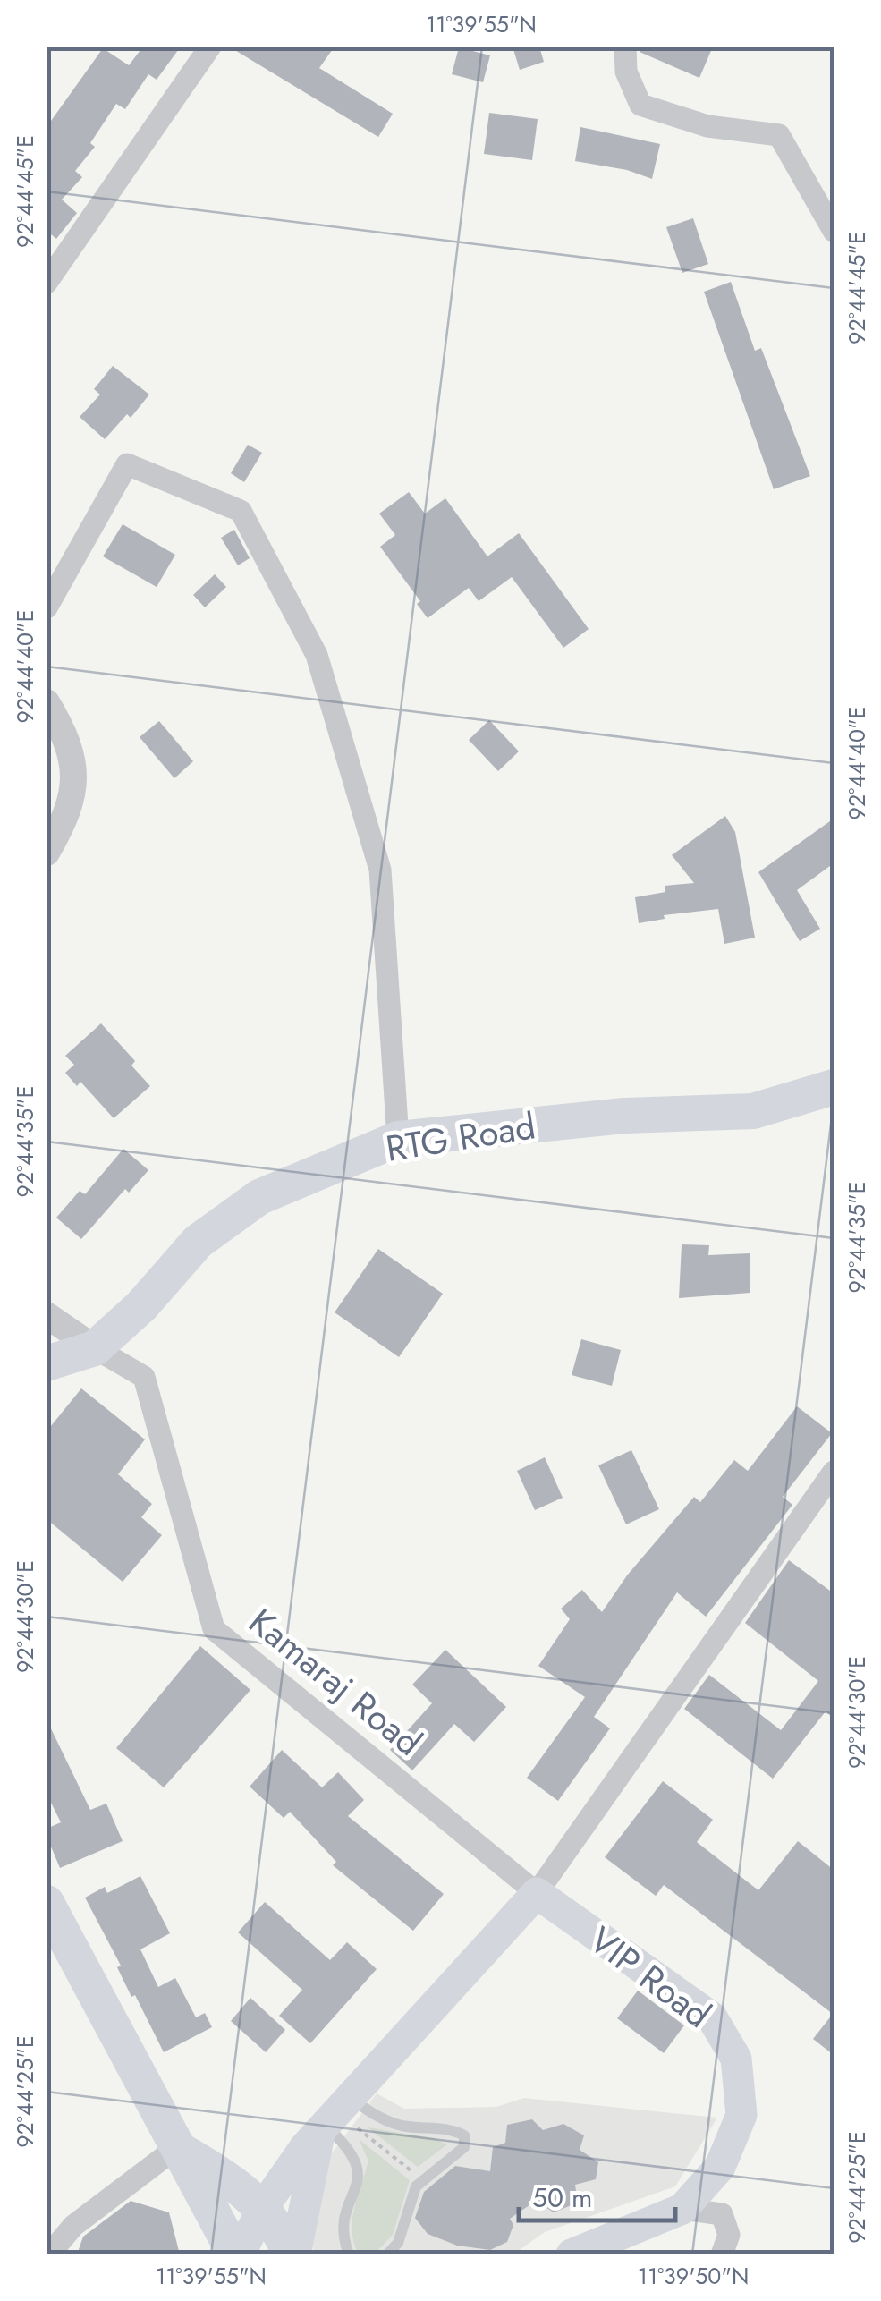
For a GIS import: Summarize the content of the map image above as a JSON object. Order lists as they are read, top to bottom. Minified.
{"streets":{"main road":["RTG Road","VIP Road"],"street":["Kamaraj Road"]},"crossings":[["RTG Road","Kamaraj Road"],["Kamaraj Road","VIP Road"]],"scale_bar":"50 m","coordinates":["11°39'55\"N","92°44'45\"E","92°44'40\"E","92°44'35\"E","92°44'30\"E","92°44'25\"E","11°39'50\"N"]}
